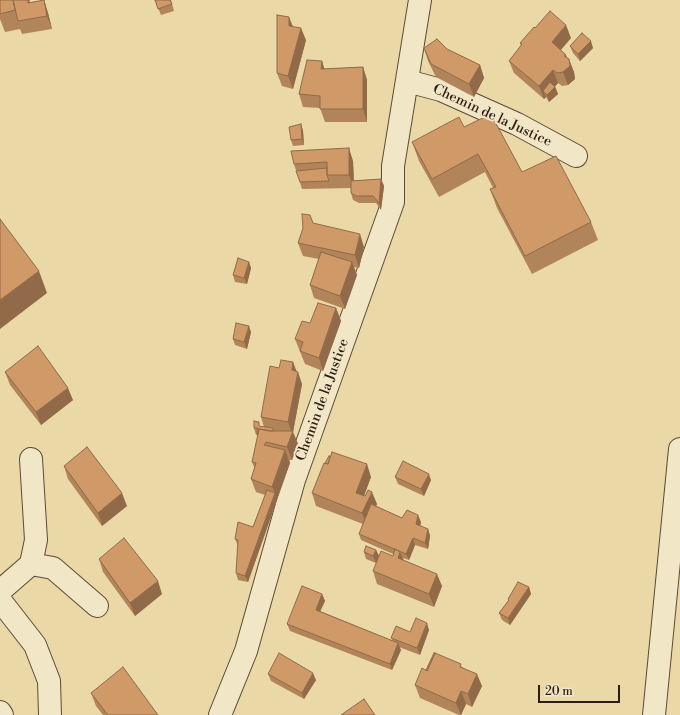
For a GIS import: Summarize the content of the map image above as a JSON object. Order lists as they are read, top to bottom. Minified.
{"streets":{"street":["Chemin de la Justice"]},"scale_bar":"20 m"}
